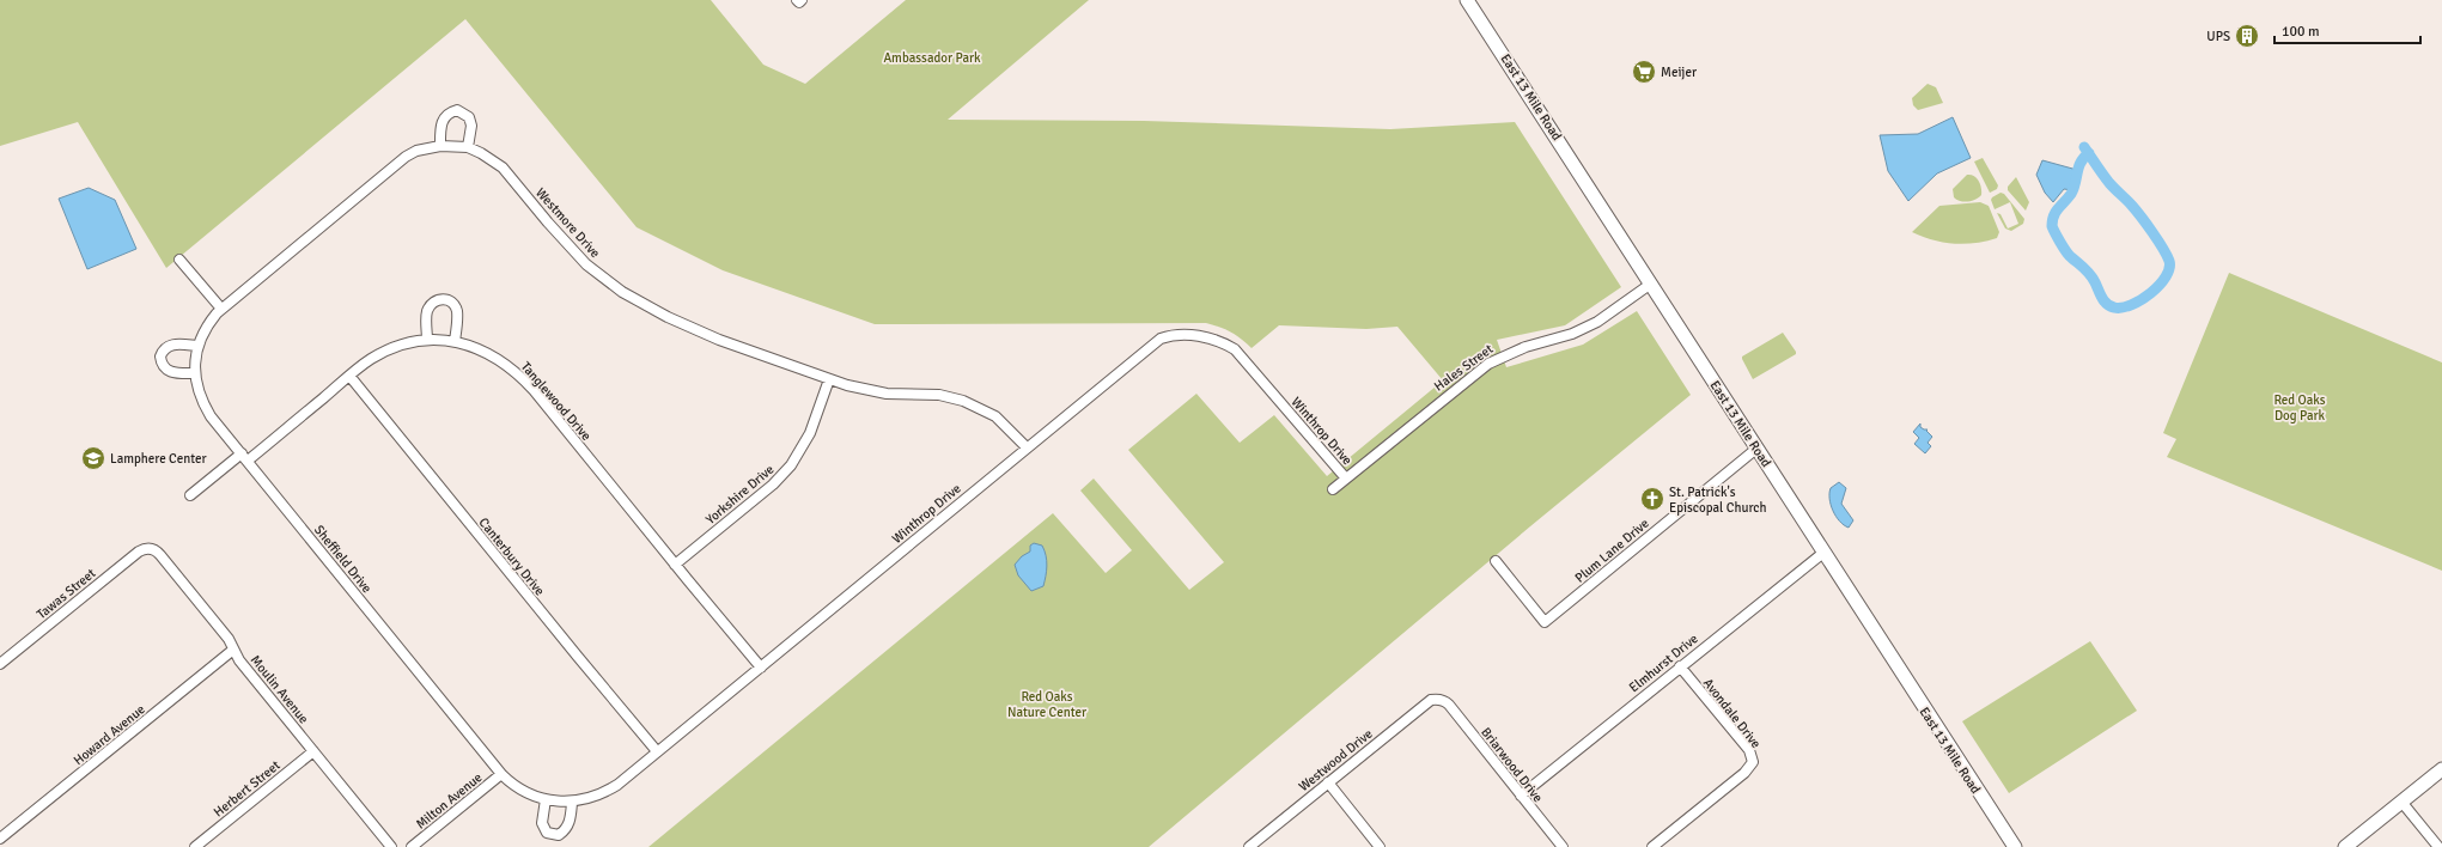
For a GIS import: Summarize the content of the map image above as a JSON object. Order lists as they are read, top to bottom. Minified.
{"streets":{"main road":["East 13 Mile Road"],"street":["Westmore Drive","Hales Street","Tanglewood Drive","Winthrop Drive","Yorkshire Drive","Plum Lane Drive","Canterbury Drive","Sheffield Drive","Tawas Street","Elmhurst Drive","Moulin Avenue","Avondale Drive","Howard Avenue","Westwood Drive","Briarwood Drive","Herbert Street","Milton Avenue"]},"crossings":[["East 13 Mile Road","Hales Street"],["East 13 Mile Road","Plum Lane Drive"],["East 13 Mile Road","Elmhurst Drive"],["Westmore Drive","Winthrop Drive"],["Westmore Drive","Yorkshire Drive"],["Westmore Drive","Sheffield Drive"],["Hales Street","Winthrop Drive"],["Tanglewood Drive","Winthrop Drive"],["Tanglewood Drive","Yorkshire Drive"],["Tanglewood Drive","Canterbury Drive"],["Tanglewood Drive","Sheffield Drive"],["Winthrop Drive","Canterbury Drive"],["Winthrop Drive","Sheffield Drive"],["Winthrop Drive","Milton Avenue"],["Sheffield Drive","Milton Avenue"],["Tawas Street","Moulin Avenue"],["Elmhurst Drive","Avondale Drive"],["Elmhurst Drive","Briarwood Drive"],["Moulin Avenue","Howard Avenue"],["Moulin Avenue","Herbert Street"],["Westwood Drive","Briarwood Drive"]],"parks":["Ambassador Park","Red Oaks Dog Park","Red Oaks Nature Center"],"places":{"building":["UPS"],"supermarket":["Meijer"],"school or university":["Lamphere Center"],"church":["St. Patrick's Episcopal Church"]},"scale_bar":"100 m"}
